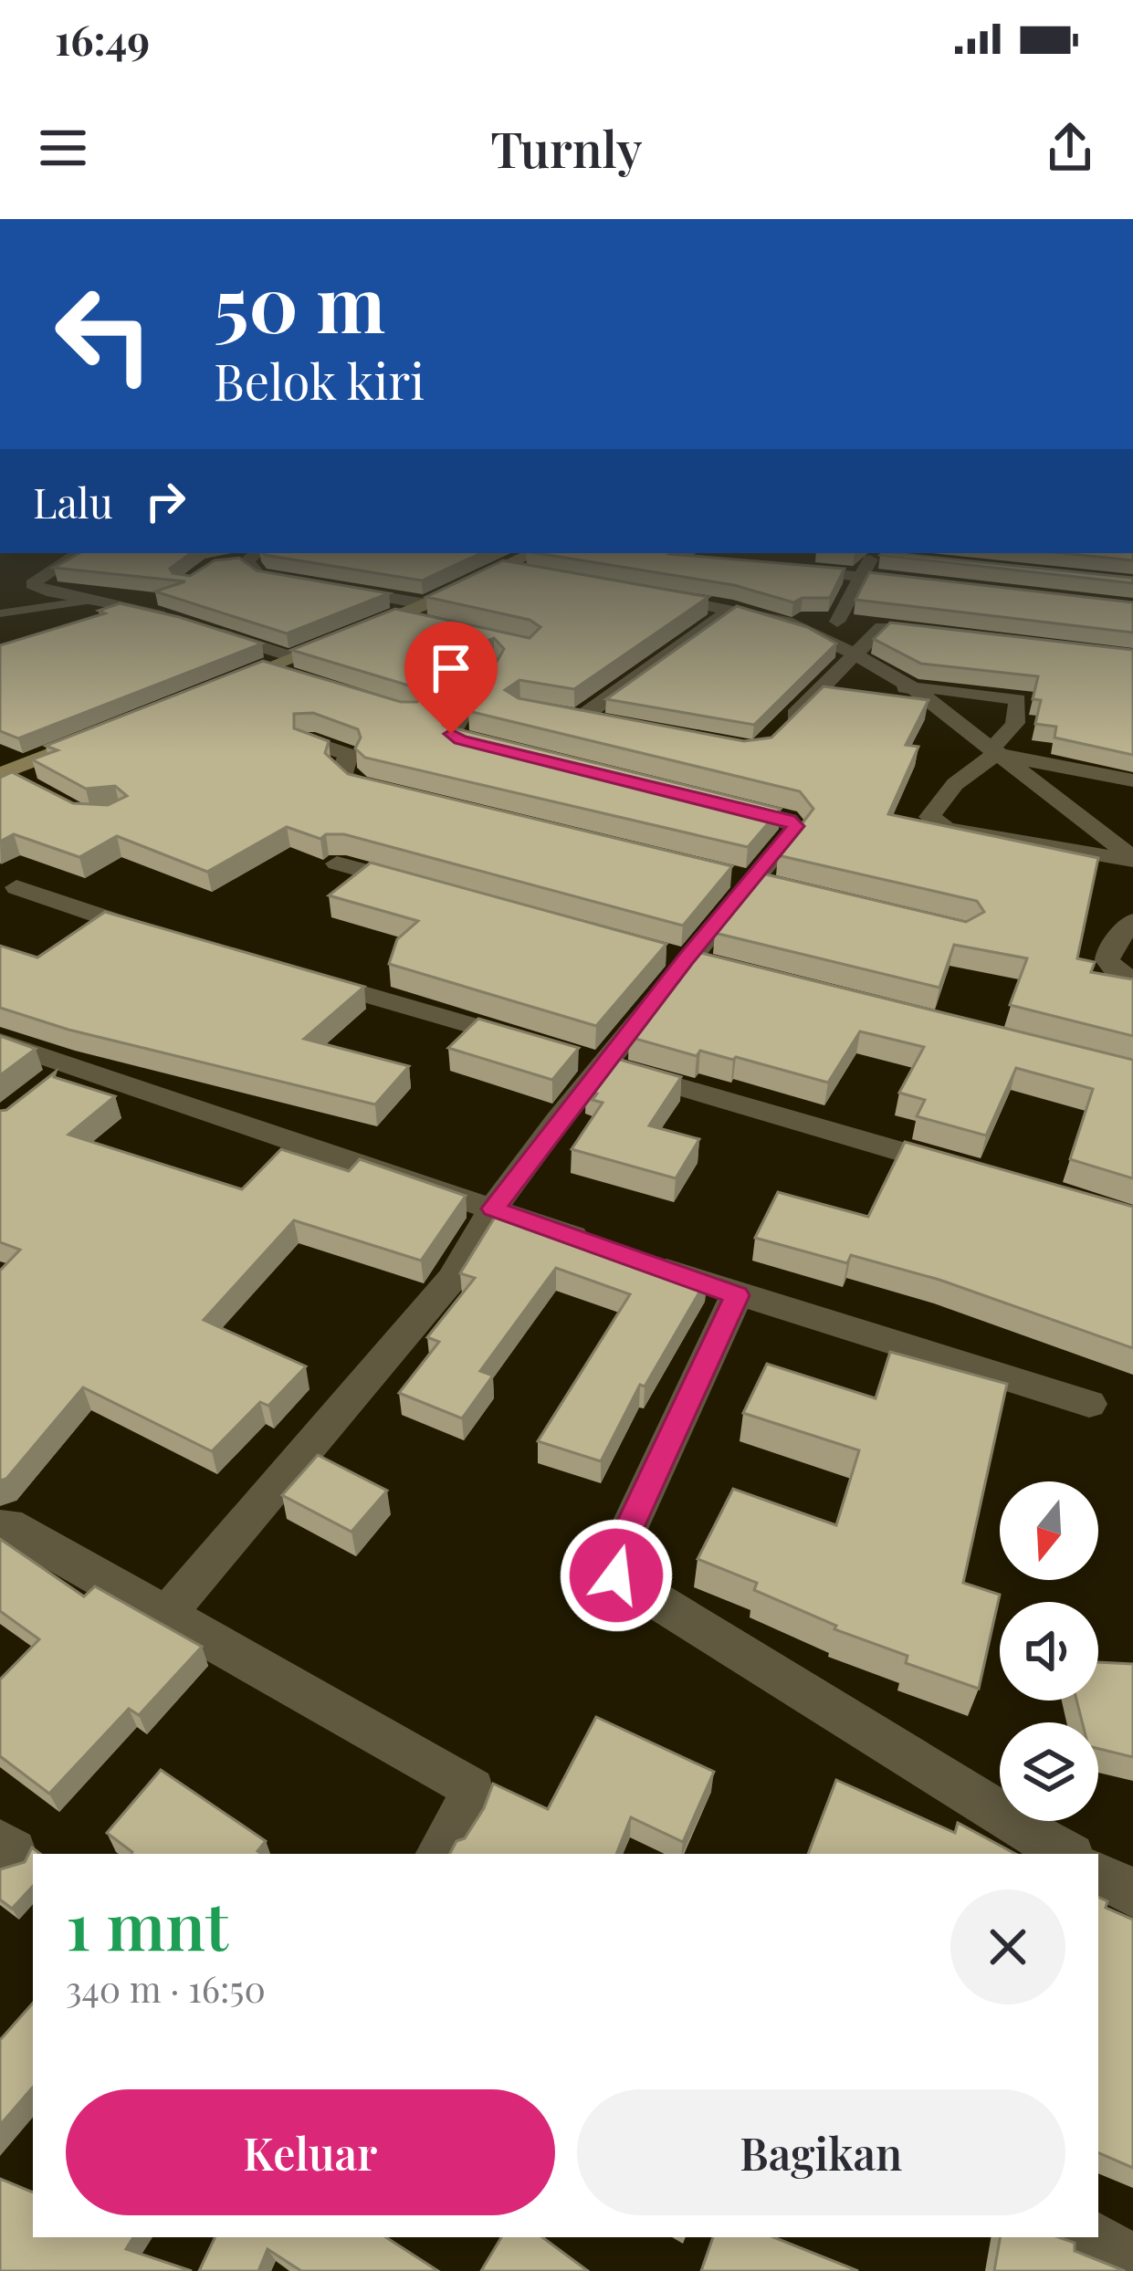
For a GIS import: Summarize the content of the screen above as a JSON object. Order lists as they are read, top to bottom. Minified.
{"north":"bottom","page":{"status":"16:49","header":"Turnly","turn":["50 m","Belok kiri"],"then":"Lalu","heading":["1 mnt","340 m · 16:50"],"buttons":["Keluar","Bagikan"]}}
